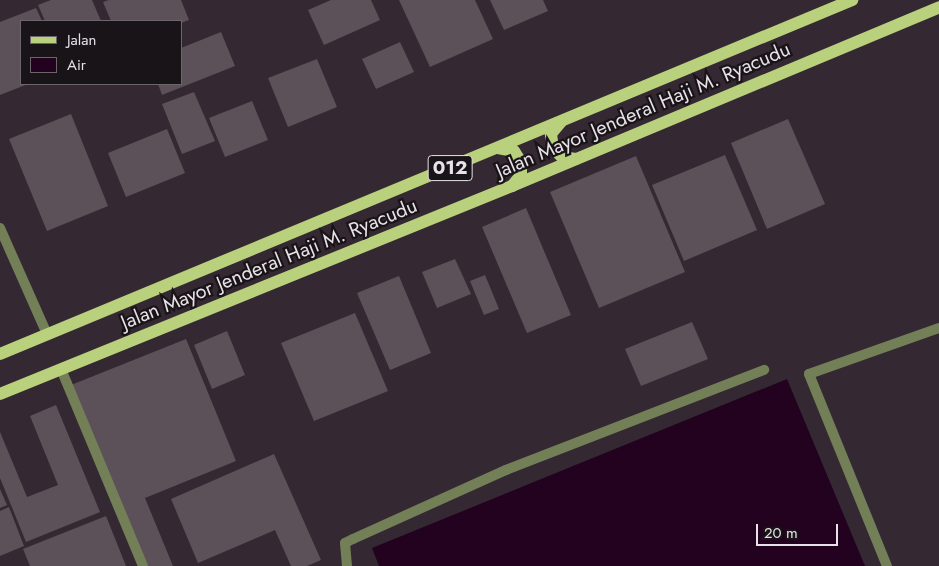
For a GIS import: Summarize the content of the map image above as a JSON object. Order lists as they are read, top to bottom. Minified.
{"streets":{"main road":["Jalan Mayor Jenderal Haji M. Ryacudu","012"]},"legend":["Jalan","Air"],"scale_bar":"20 m"}
